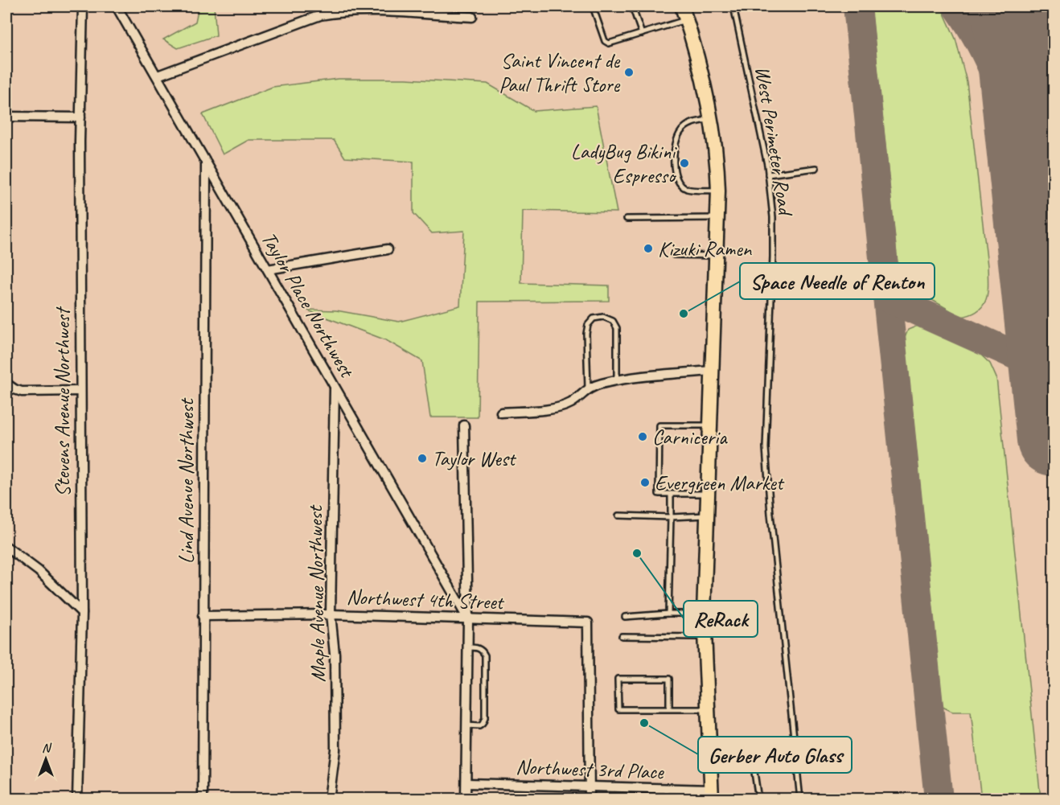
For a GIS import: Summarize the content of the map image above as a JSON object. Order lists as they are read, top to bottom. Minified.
{"streets":{"street":["Taylor Place Northwest","Stevens Avenue Northwest","Lind Avenue Northwest","Maple Avenue Northwest","Northwest 4th Street","Northwest 3rd Place"],"lane":["West Perimeter Road"]},"crossings":[["Taylor Place Northwest","Lind Avenue Northwest"],["Taylor Place Northwest","Maple Avenue Northwest"],["Taylor Place Northwest","Northwest 4th Street"],["Lind Avenue Northwest","Northwest 4th Street"],["Maple Avenue Northwest","Northwest 4th Street"],["Northwest 4th Street","Northwest 3rd Place"]],"places":["Saint Vincent de Paul Thrift Store","LadyBug Bikini Espresso","Kizuki Ramen","Space Needle of Renton","Carniceria","Taylor West","Evergreen Market","ReRack","Gerber Auto Glass"],"north":"top"}
